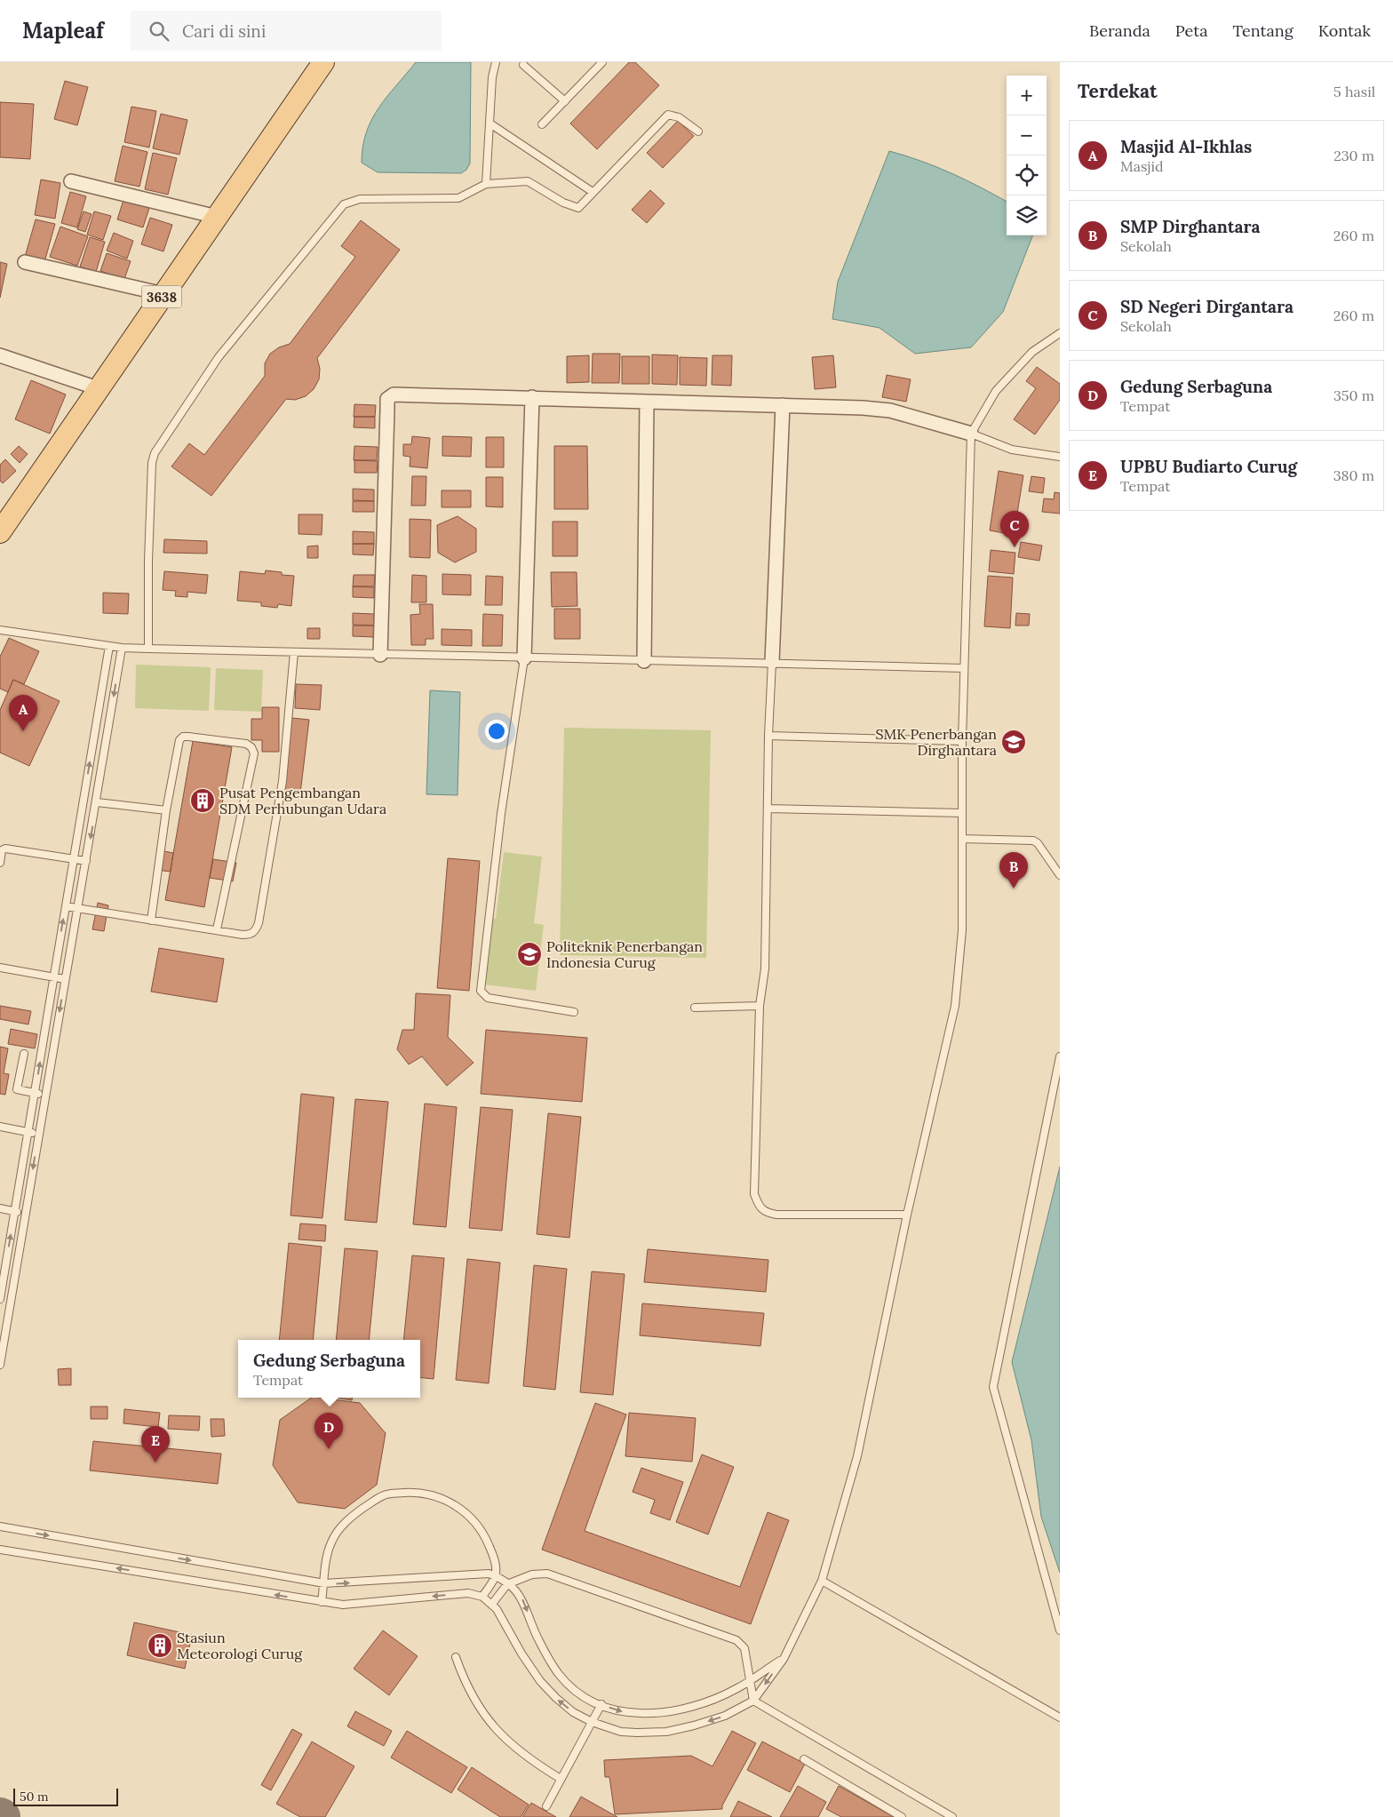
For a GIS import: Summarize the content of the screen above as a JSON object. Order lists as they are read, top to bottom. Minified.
{"streets":{"main road":["3638"]},"places":{"school or university":["SMK Penerbangan Dirghantara","Politeknik Penerbangan Indonesia Curug"],"building":["Pusat Pengembangan SDM Perhubungan Udara","Stasiun Meteorologi Curug"]},"scale_bar":"50 m","page":{"header":"Mapleaf","search":"Cari di sini","nav":["Beranda","Peta","Tentang","Kontak"],"heading":["Terdekat","5 hasil"],"map_buttons":["+","−"],"list":[{"mark":"A","name":"Masjid Al-Ikhlas","note":"Masjid","value":"230 m"},{"mark":"B","name":"SMP Dirghantara","note":"Sekolah","value":"260 m"},{"mark":"C","name":"SD Negeri Dirgantara","note":"Sekolah","value":"260 m"},{"mark":"D","name":"Gedung Serbaguna","note":"Tempat","value":"350 m"},{"mark":"E","name":"UPBU Budiarto Curug","note":"Tempat","value":"380 m"}],"pins":["C","A","B","D","E"],"popup":["Gedung Serbaguna","Tempat"],"scale":"50 m"}}
